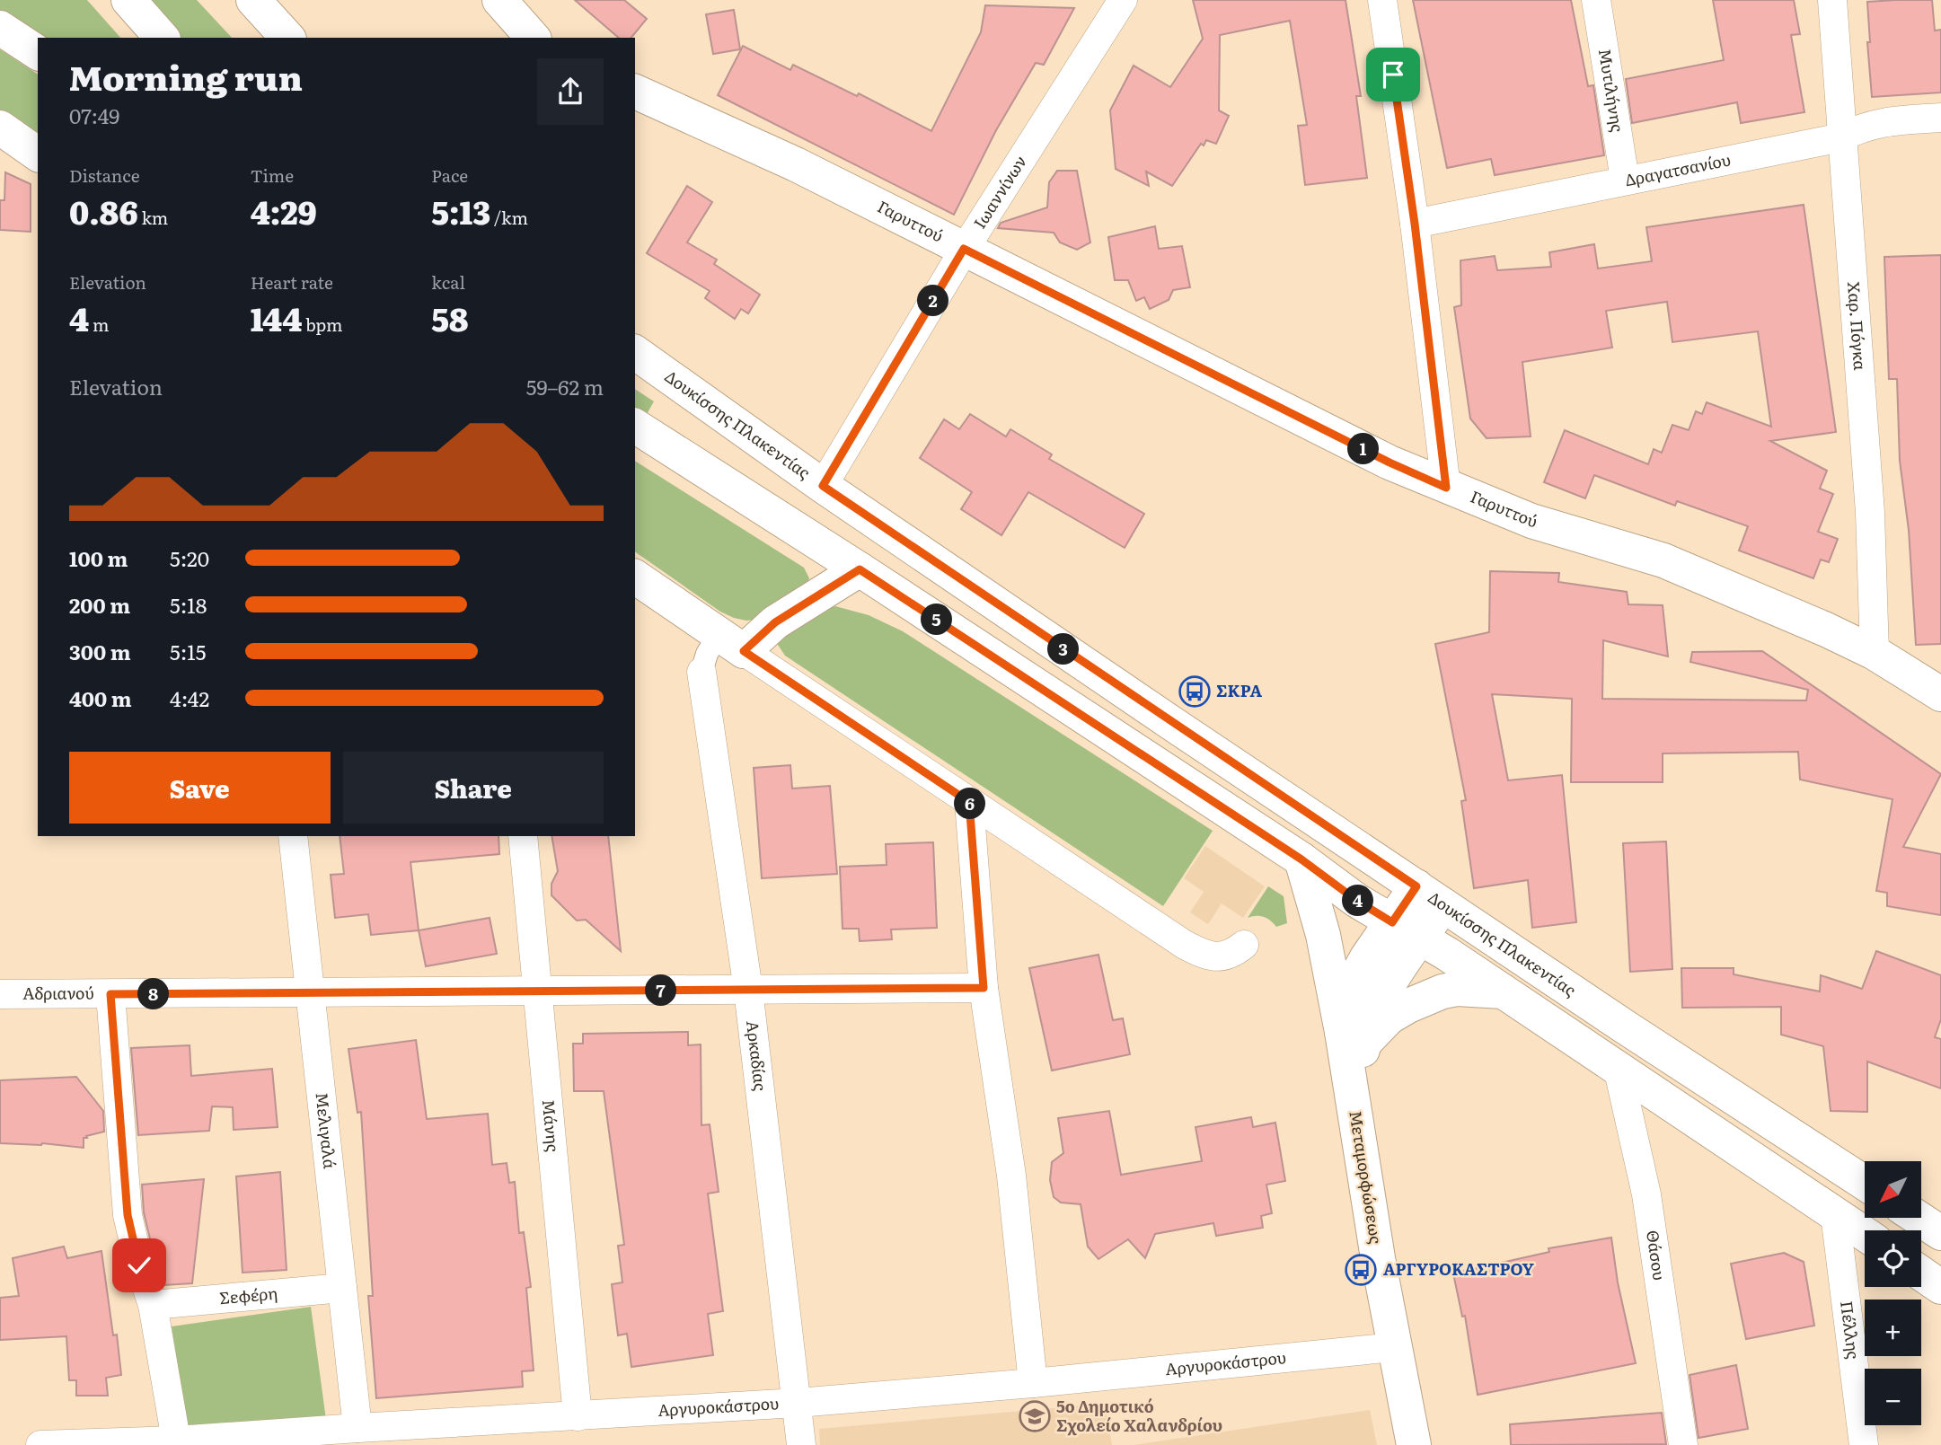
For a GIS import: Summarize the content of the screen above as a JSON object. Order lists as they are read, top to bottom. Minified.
{"streets":{"main road":["Γαρυττού","Δουκίσσης Πλακεντίας","Μεταμορφώσεως"],"street":["Μυτιλήνης","Δραγατσανίου","Ιωαννίνων","Χαρ. Πόγκα","Αδριανού","Αρκαδίας","Μάνης","Μελιγαλά","Θάσου","Σεφέρη","Πέλλης","Αργυροκάστρου"]},"crossings":[["Μυτιλήνης","Δραγατσανίου"],["Δραγατσανίου","Χαρ. Πόγκα"],["Ιωαννίνων","Γαρυττού"],["Ιωαννίνων","Δουκίσσης Πλακεντίας"],["Γαρυττού","Χαρ. Πόγκα"],["Δουκίσσης Πλακεντίας","Μεταμορφώσεως"],["Αδριανού","Αρκαδίας"],["Αδριανού","Μάνης"],["Αδριανού","Μελιγαλά"],["Αρκαδίας","Αργυροκάστρου"],["Μάνης","Αργυροκάστρου"],["Μελιγαλά","Σεφέρη"],["Μελιγαλά","Αργυροκάστρου"],["Μεταμορφώσεως","Αργυροκάστρου"]],"places":{"bus stop":["ΣΚΡΑ","ΑΡΓΥΡΟΚΑΣΤΡΟΥ"],"school or university":["5ο Δημοτικό Σχολείο Χαλανδρίου"]},"north":"bottom left","page":{"heading":["Morning run","07:49"],"stats":[["Distance","0.86 km"],["Time","4:29"],["Pace","5:13 /km"],["Elevation","4 m"],["Heart rate","144 bpm"],["kcal","58"]],"pins":["2","1","5","3","6","4","7","8"],"chart":["Elevation","59–62 m"],"list":[{"name":"100 m","note":"5:20"},{"name":"200 m","note":"5:18"},{"name":"300 m","note":"5:15"},{"name":"400 m","note":"4:42"}],"buttons":["Save","Share"],"map_buttons":["+","−"]}}
